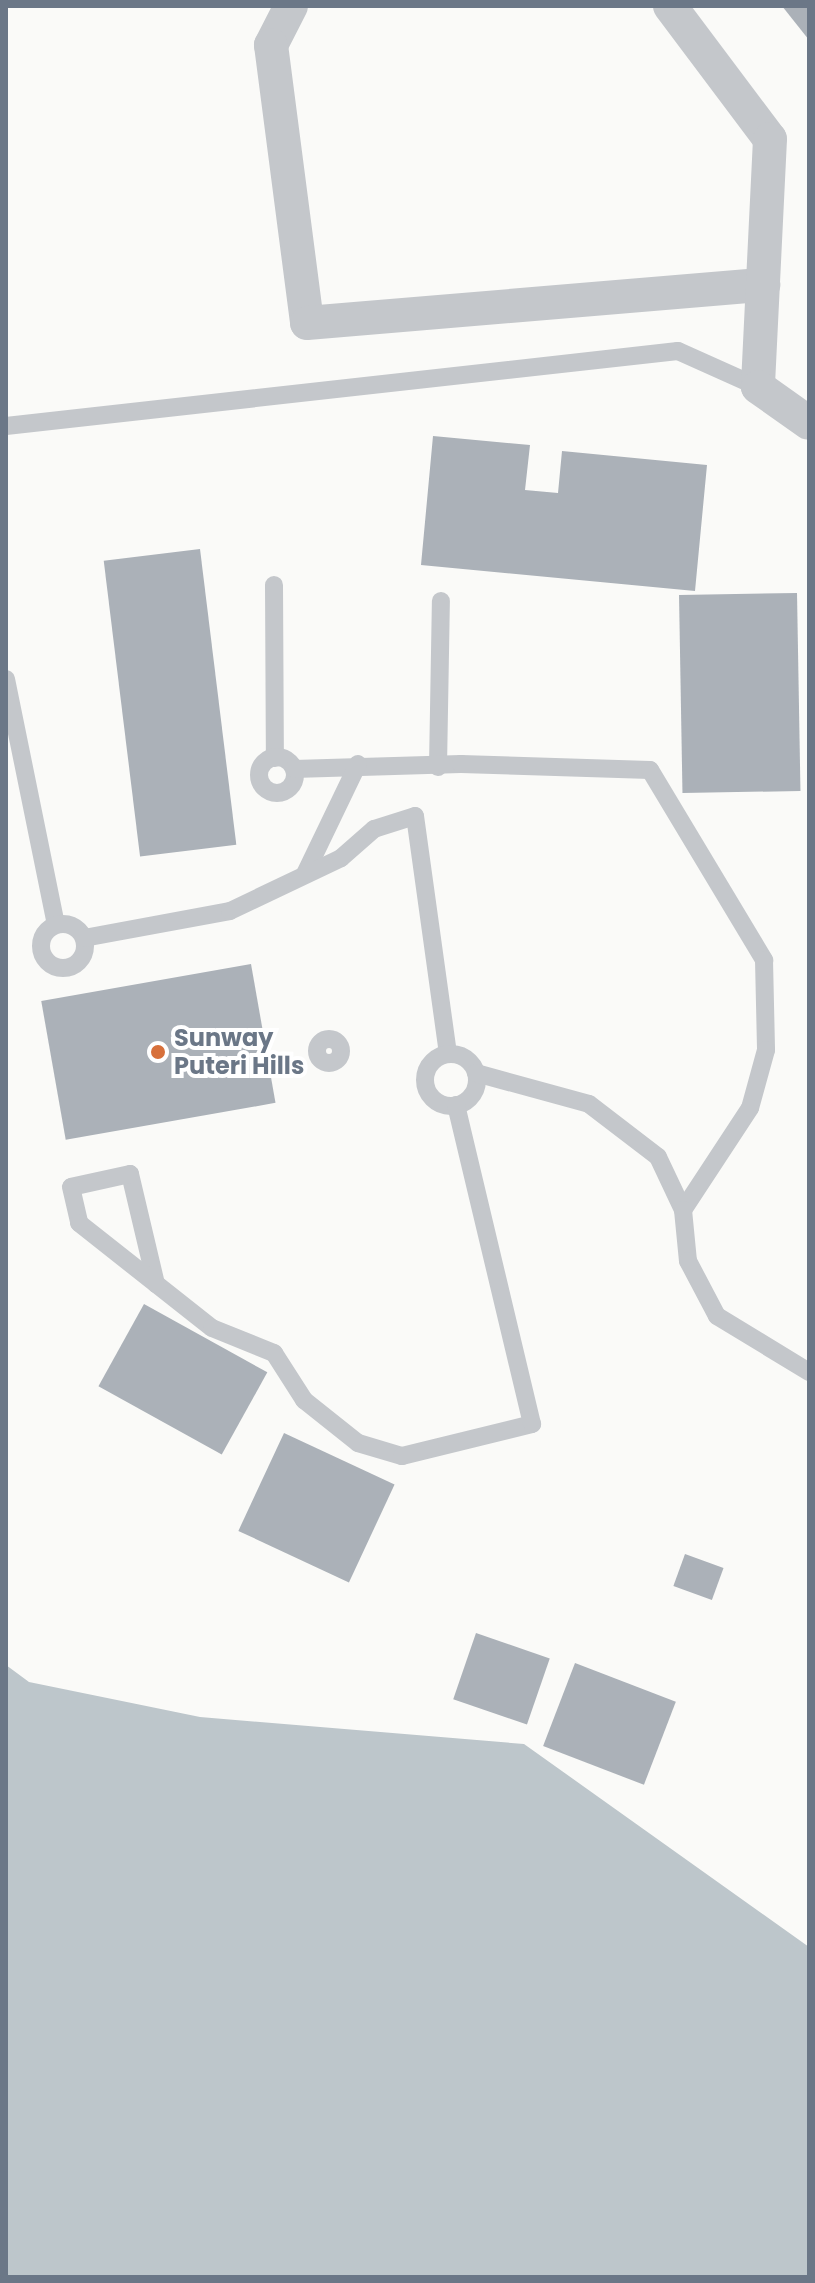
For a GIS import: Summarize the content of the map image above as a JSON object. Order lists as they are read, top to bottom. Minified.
{"places":["Sunway Puteri Hills"]}
